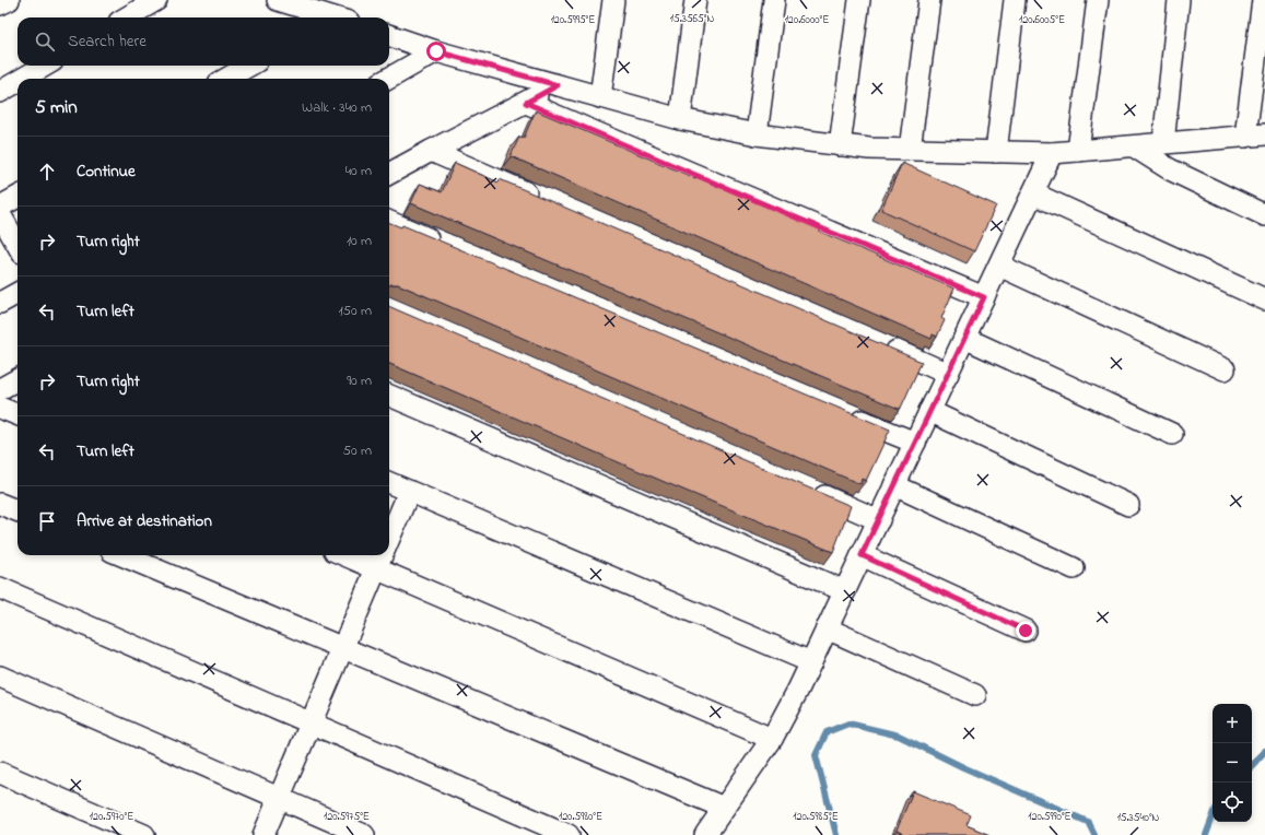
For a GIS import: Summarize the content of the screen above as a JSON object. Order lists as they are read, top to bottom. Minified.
{"page":{"search":"Search here","heading":["5 min","Walk · 340 m"],"list":[["Continue","40 m"],["Turn right","10 m"],["Turn left","150 m"],["Turn right","90 m"],["Turn left","50 m"],"Arrive at destination"],"map_buttons":["+","−"]},"coordinates":["15.3565°N","120.5995°E","120.6000°E","120.6005°E","120.5970°E","120.5975°E","120.5980°E","120.5985°E","120.5990°E","15.3540°N"]}
